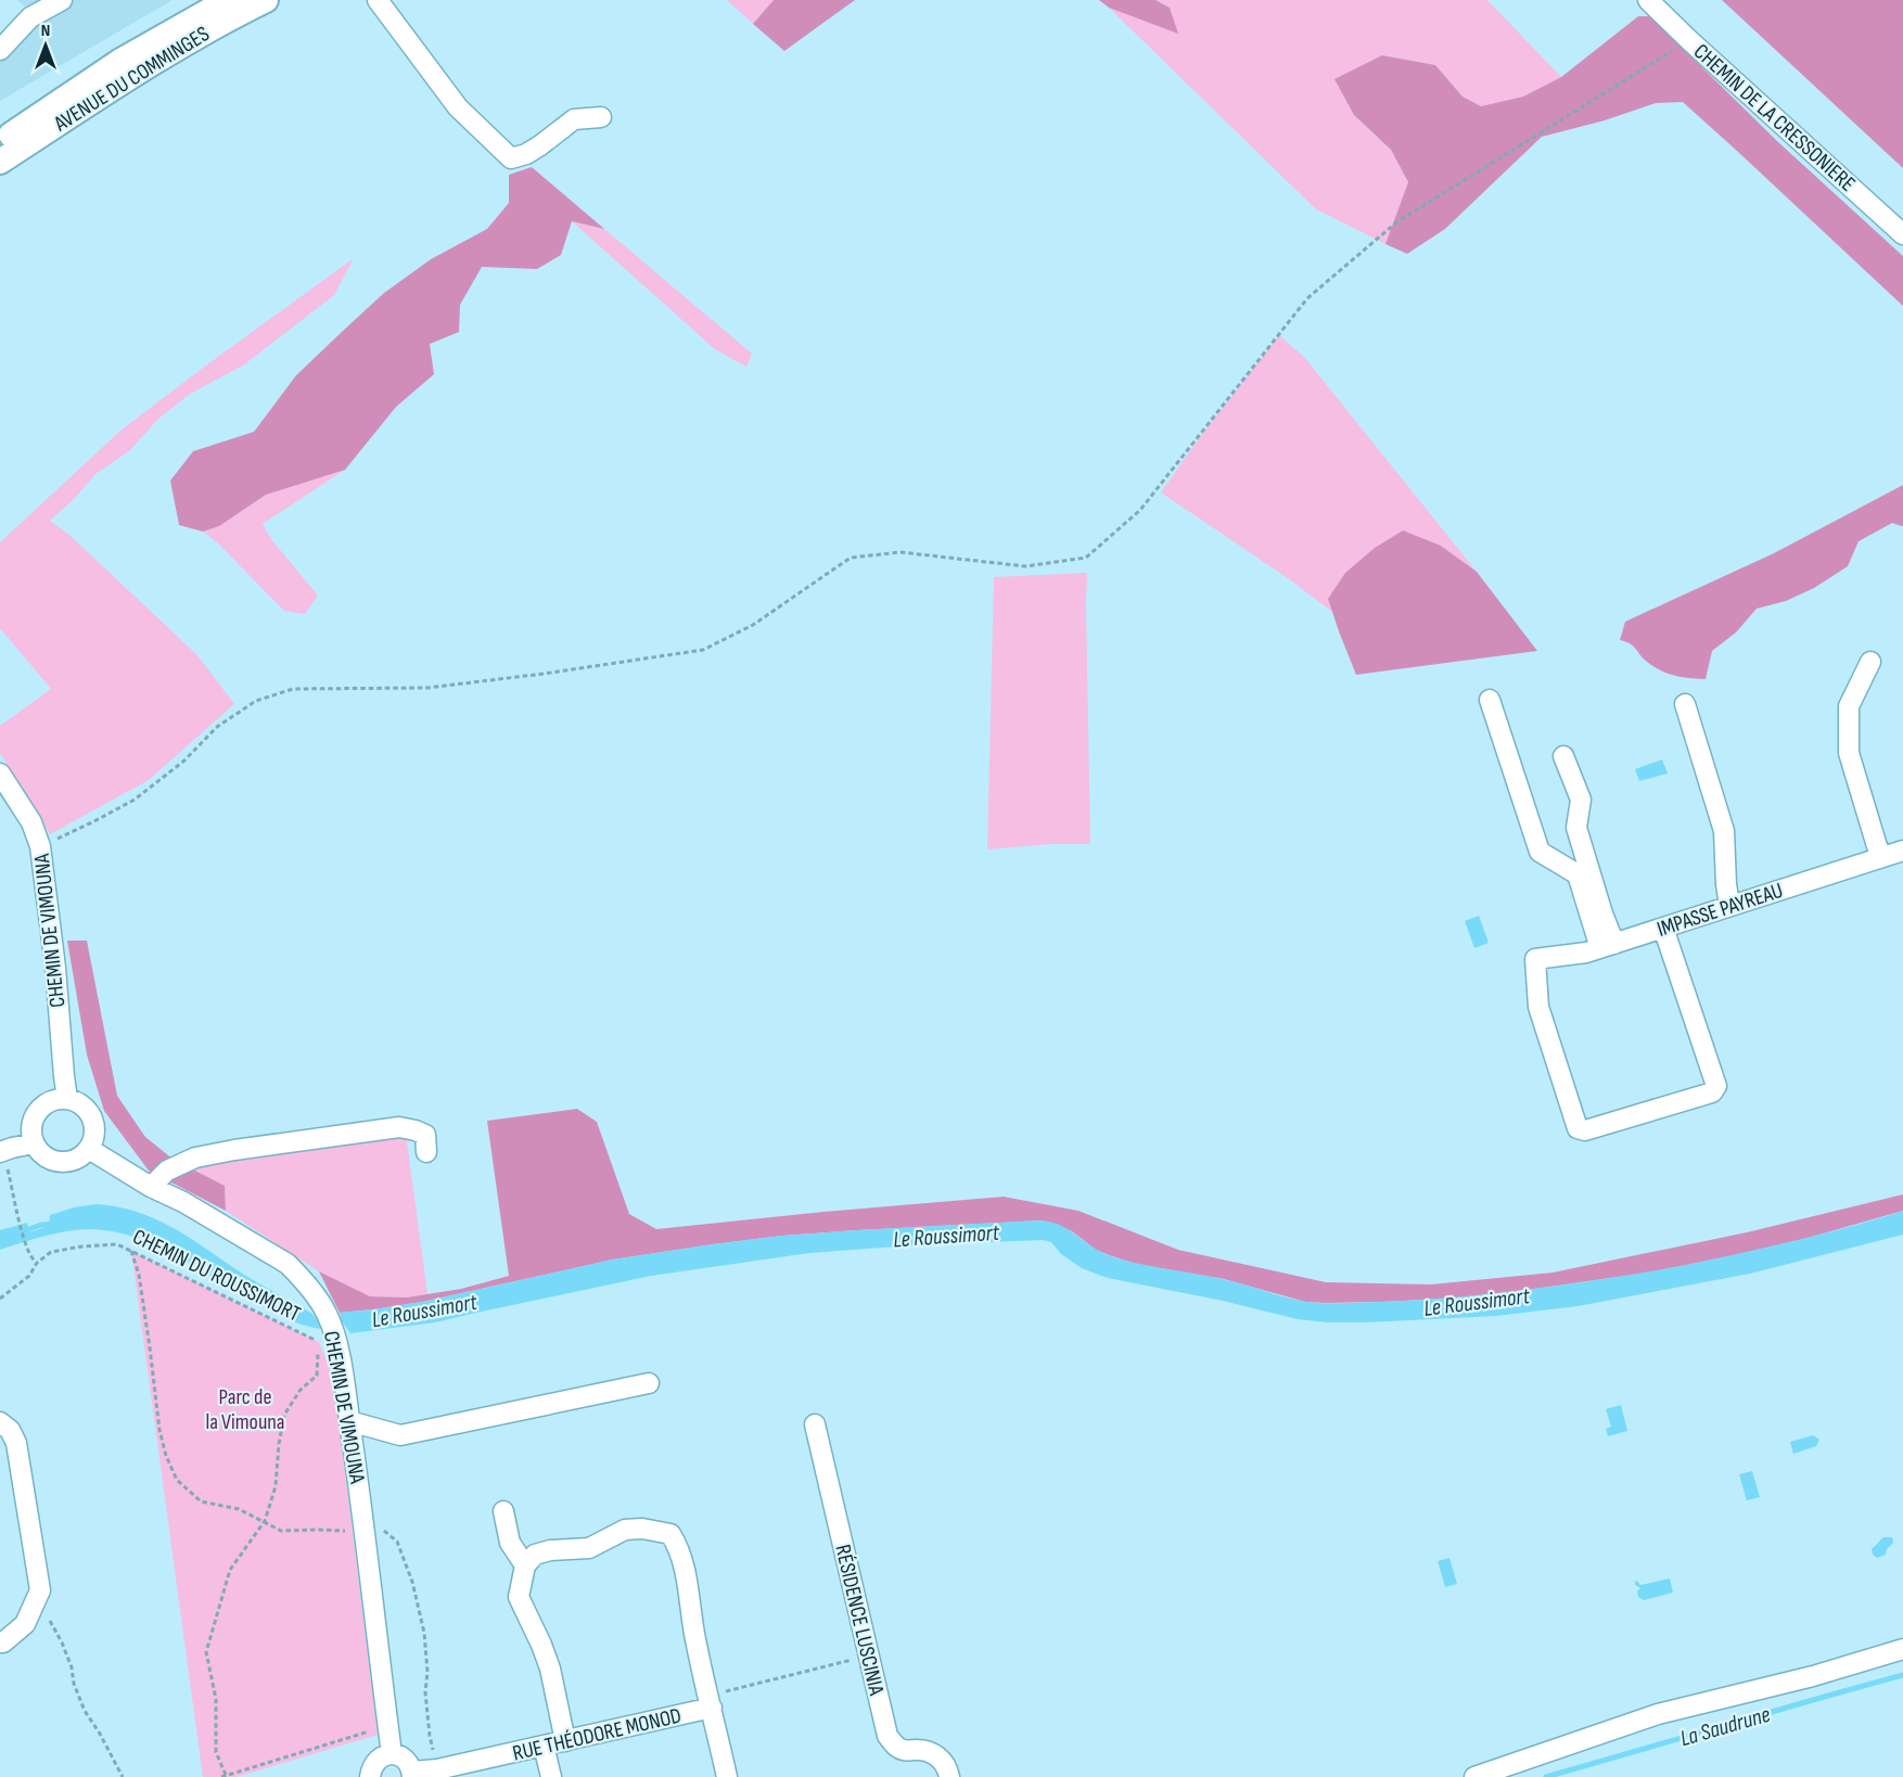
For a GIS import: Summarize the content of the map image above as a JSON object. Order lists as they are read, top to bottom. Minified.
{"streets":{"main road":["AVENUE DU COMMINGES"],"street":["CHEMIN DE LA CRESSONIERE","IMPASSE PAYREAU","CHEMIN DE VIMOUNA","RÉSIDENCE LUSCINIA","RUE THÉODORE MONOD"],"path":["CHEMIN DU ROUSSIMORT"]},"crossings":[["CHEMIN DE VIMOUNA","CHEMIN DU ROUSSIMORT"]],"water":["Le Roussimort","La Saudrune"],"parks":["Parc de la Vimouna"],"north":"top"}
